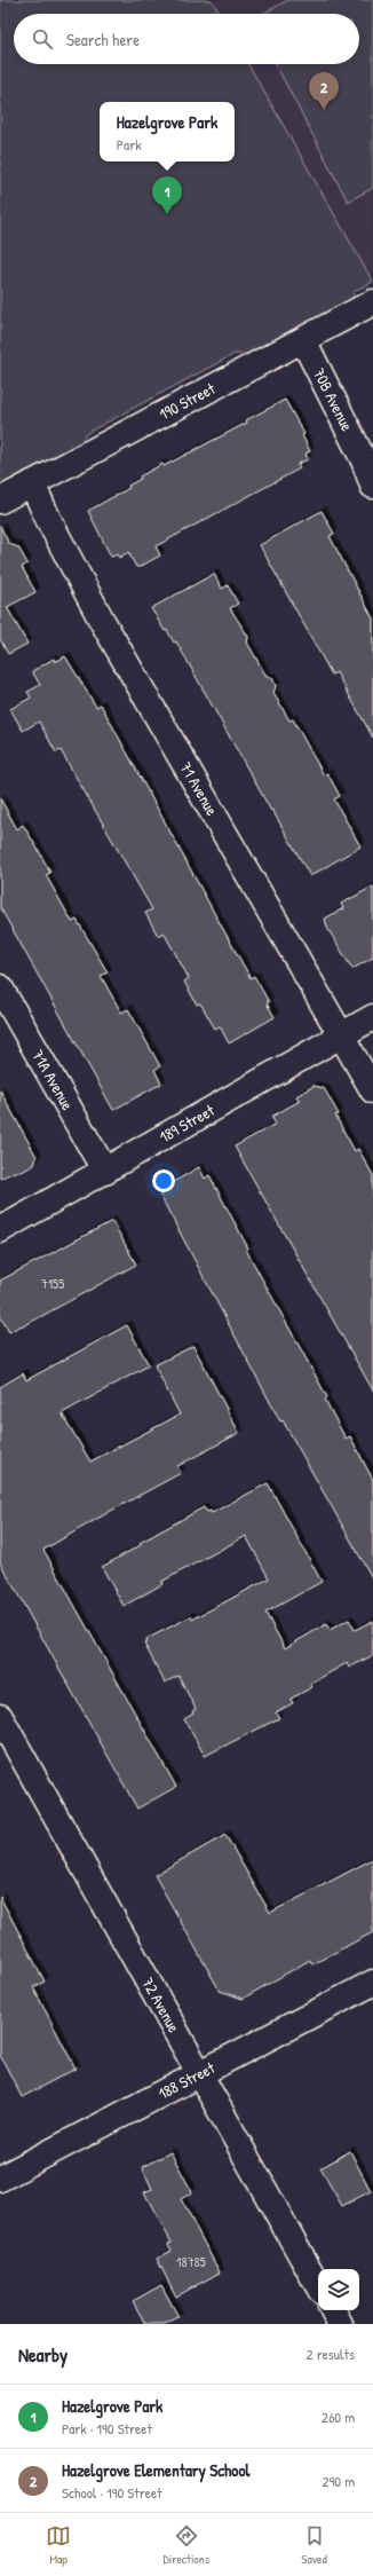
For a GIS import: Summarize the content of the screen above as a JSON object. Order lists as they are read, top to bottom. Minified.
{"streets":{"street":["70B Avenue","190 Street","71 Avenue","71A Avenue","189 Street","72 Avenue","188 Street"]},"crossings":[["70B Avenue","190 Street"],["190 Street","71 Avenue"],["71 Avenue","189 Street"],["71A Avenue","189 Street"],["72 Avenue","188 Street"]],"house_numbers":["7155","18785"],"page":{"search":"Search here","pins":["2","1"],"popup":["Hazelgrove Park","Park"],"heading":["Nearby","2 results"],"list":[{"mark":"1","name":"Hazelgrove Park","note":"Park · 190 Street","value":"260 m"},{"mark":"2","name":"Hazelgrove Elementary School","note":"School · 190 Street","value":"290 m"}],"nav":["Map","Directions","Saved"]}}
